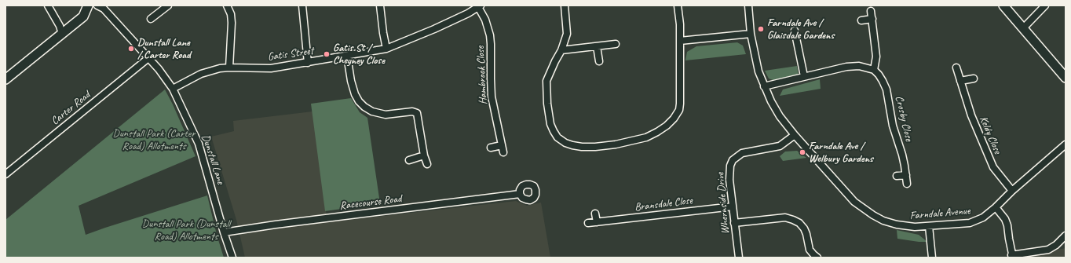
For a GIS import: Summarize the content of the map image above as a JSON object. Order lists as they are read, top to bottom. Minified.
{"streets":{"street":["Gatis Street","Hambrook Close","Carter Road","Crosby Close","Keldy Close","Dunstall Lane","Racecourse Road","Whernside Drive","Bransdale Close","Farndale Avenue"]},"crossings":[["Gatis Street","Hambrook Close"],["Gatis Street","Dunstall Lane"],["Carter Road","Dunstall Lane"],["Keldy Close","Farndale Avenue"],["Dunstall Lane","Racecourse Road"],["Whernside Drive","Bransdale Close"],["Whernside Drive","Farndale Avenue"]],"parks":["Dunstall Park (Carter Road) Allotments","Dunstall Park (Dunstall Road) Allotments"],"places":["Farndale Ave / Glaisdale Gardens","Dunstall Lane / Carter Road","Gatis St / Cheyney Close","Farndale Ave / Welbury Gardens"]}
